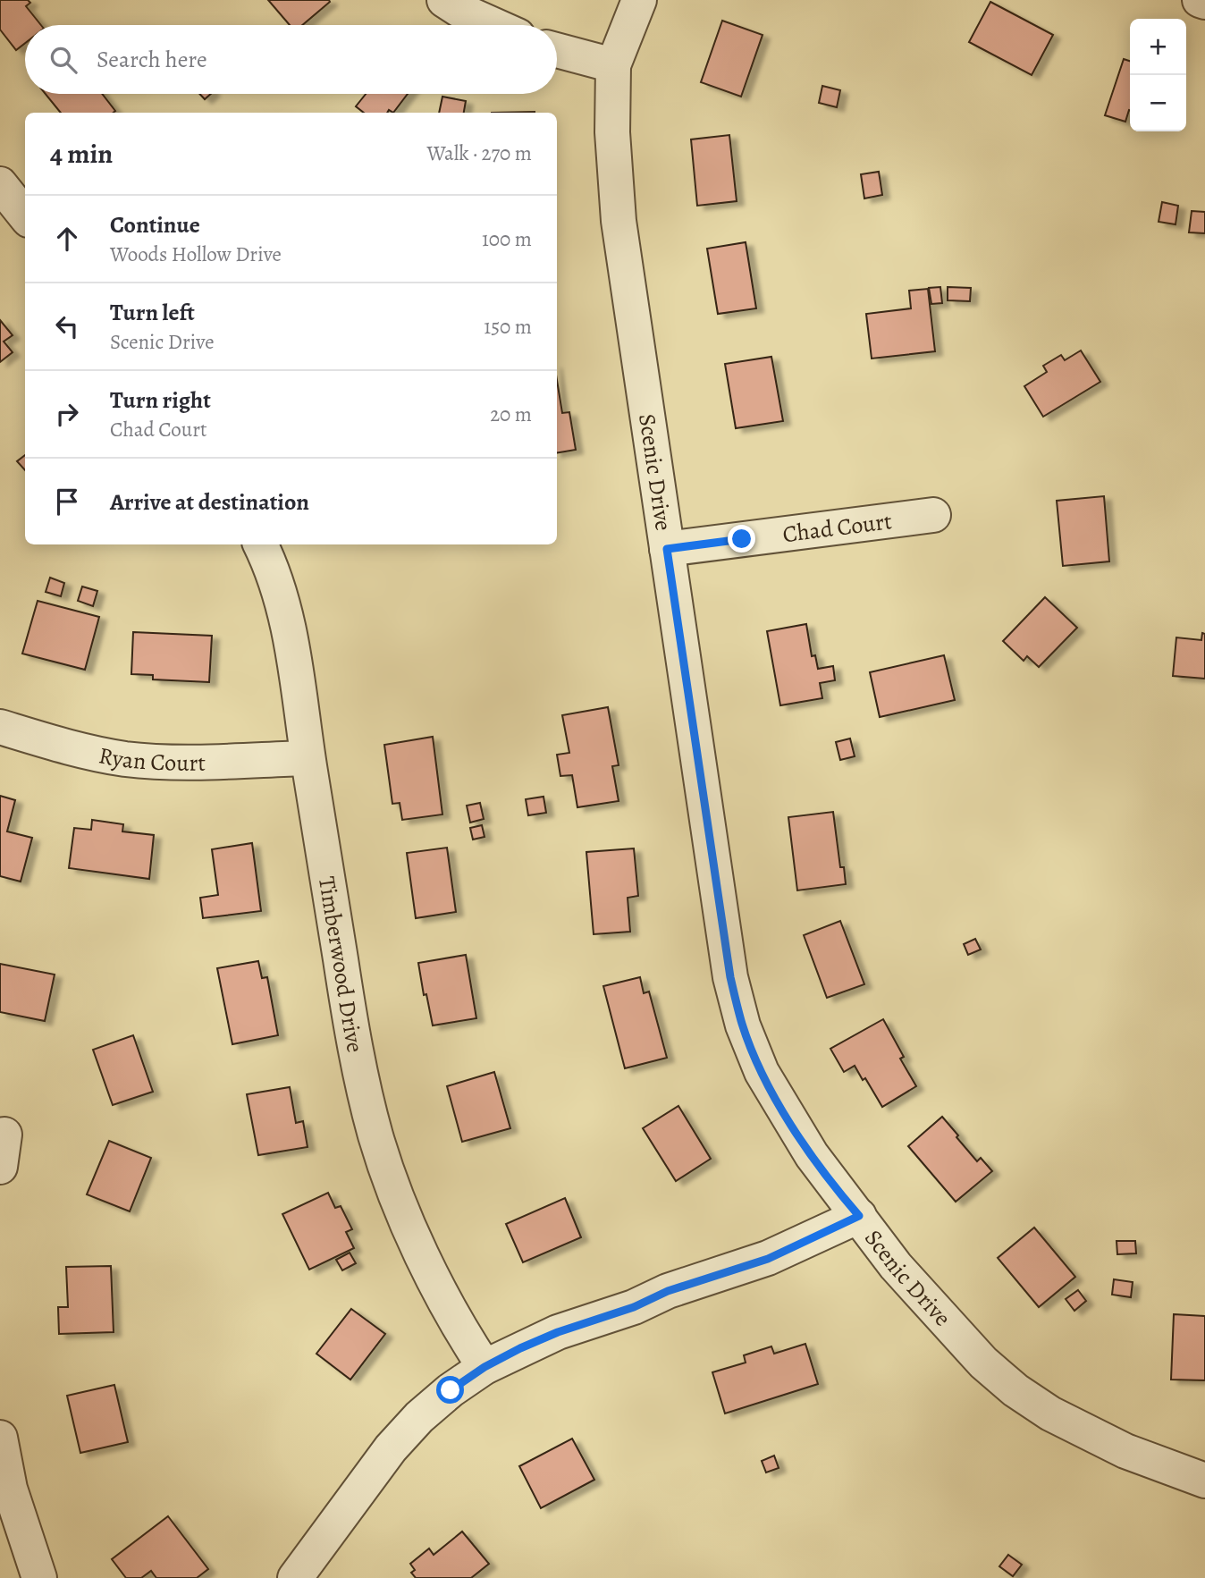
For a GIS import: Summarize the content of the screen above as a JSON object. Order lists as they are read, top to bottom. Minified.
{"streets":{"street":["Scenic Drive","Chad Court","Ryan Court","Timberwood Drive"]},"crossings":[["Scenic Drive","Chad Court"],["Ryan Court","Timberwood Drive"]],"page":{"map_buttons":["+","−"],"search":"Search here","heading":["4 min","Walk · 270 m"],"list":[["Continue","Woods Hollow Drive","100 m"],["Turn left","Scenic Drive","150 m"],["Turn right","Chad Court","20 m"],"Arrive at destination"]}}
